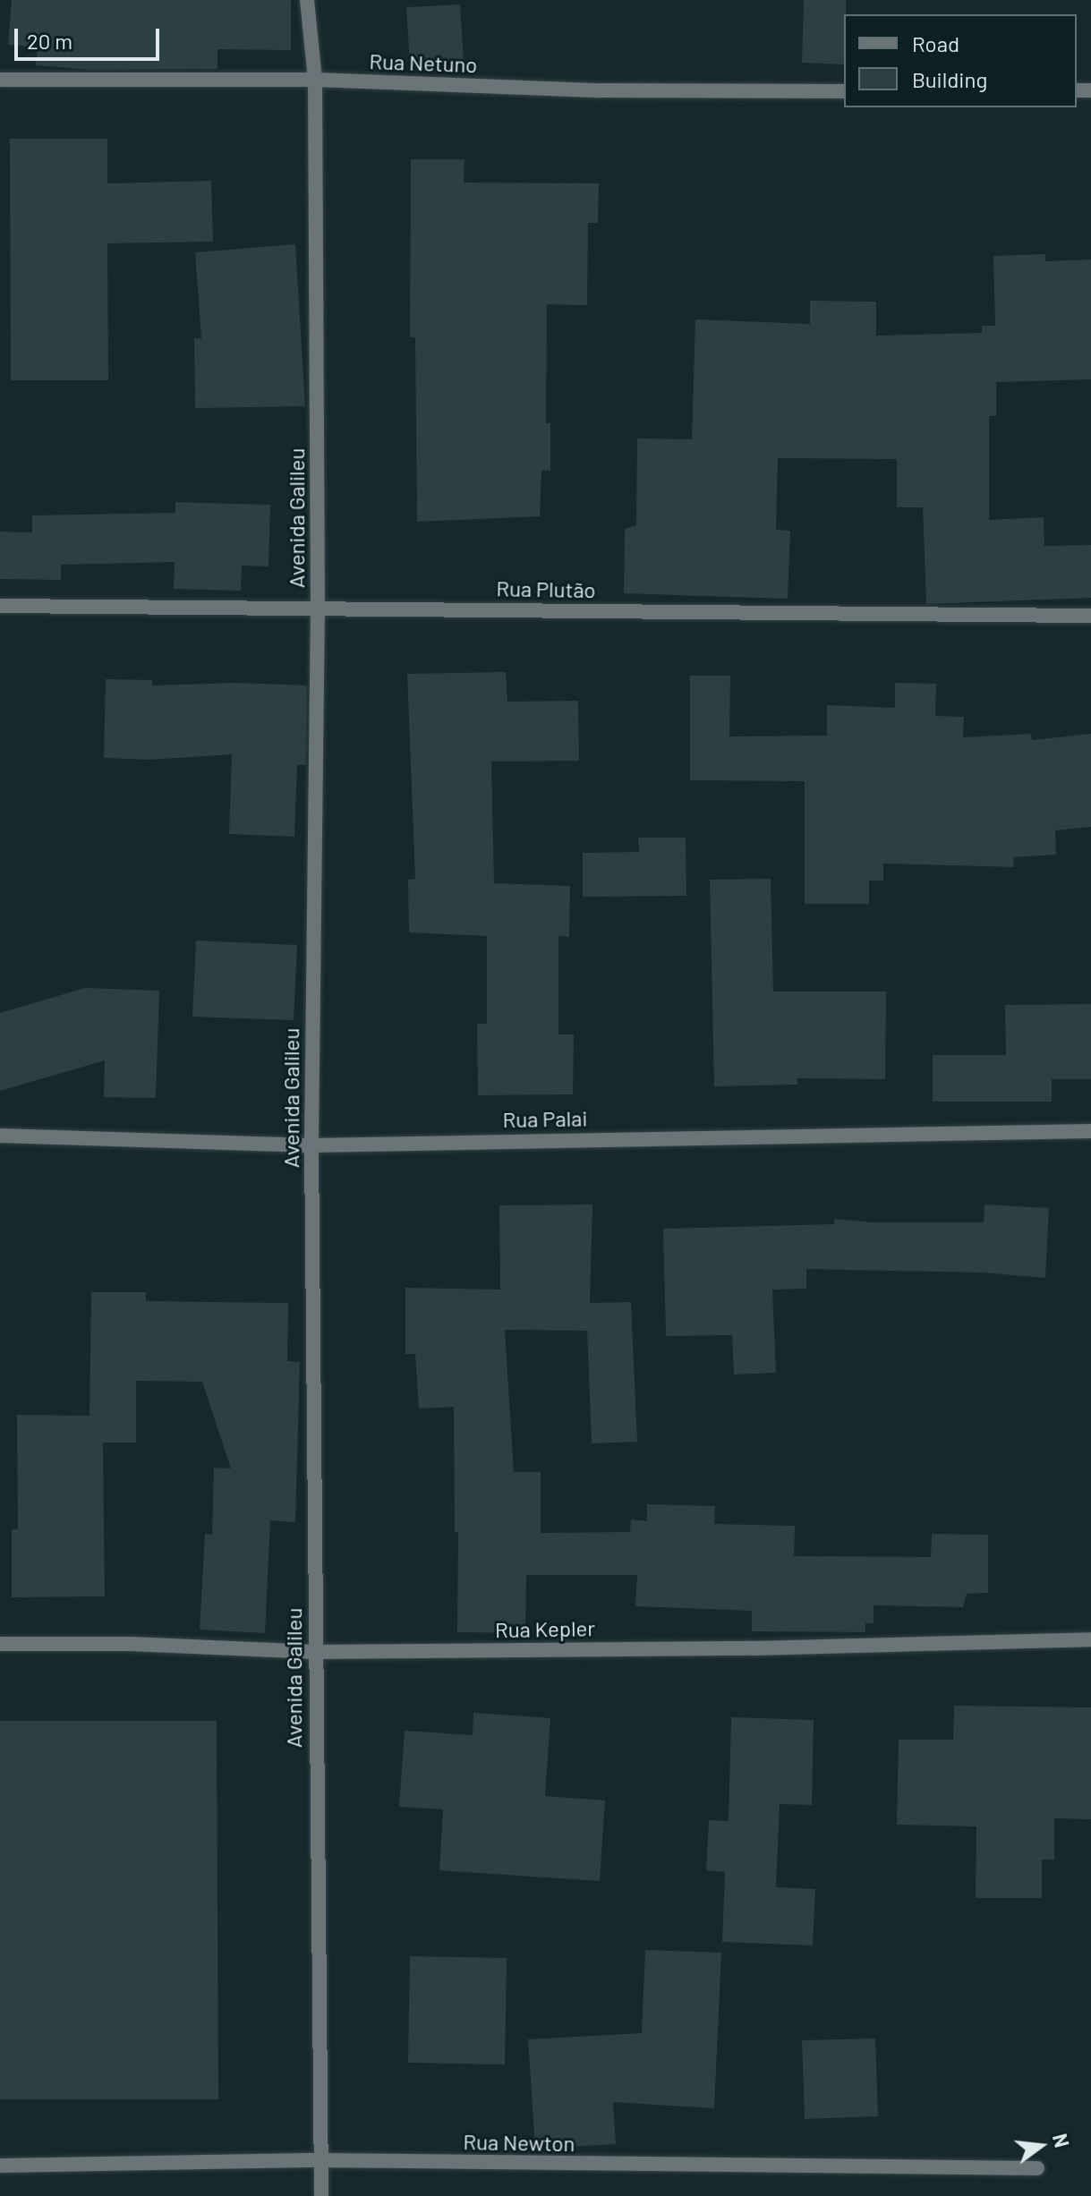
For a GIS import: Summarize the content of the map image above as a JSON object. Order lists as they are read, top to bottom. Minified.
{"streets":{"street":["Rua Netuno","Avenida Galileu","Rua Plutão","Rua Palai","Rua Kepler","Rua Newton"]},"crossings":[["Rua Netuno","Avenida Galileu"],["Avenida Galileu","Rua Plutão"],["Avenida Galileu","Rua Palai"],["Avenida Galileu","Rua Kepler"],["Avenida Galileu","Rua Newton"]],"legend":["Road","Building"],"scale_bar":"20 m","north":"right"}
